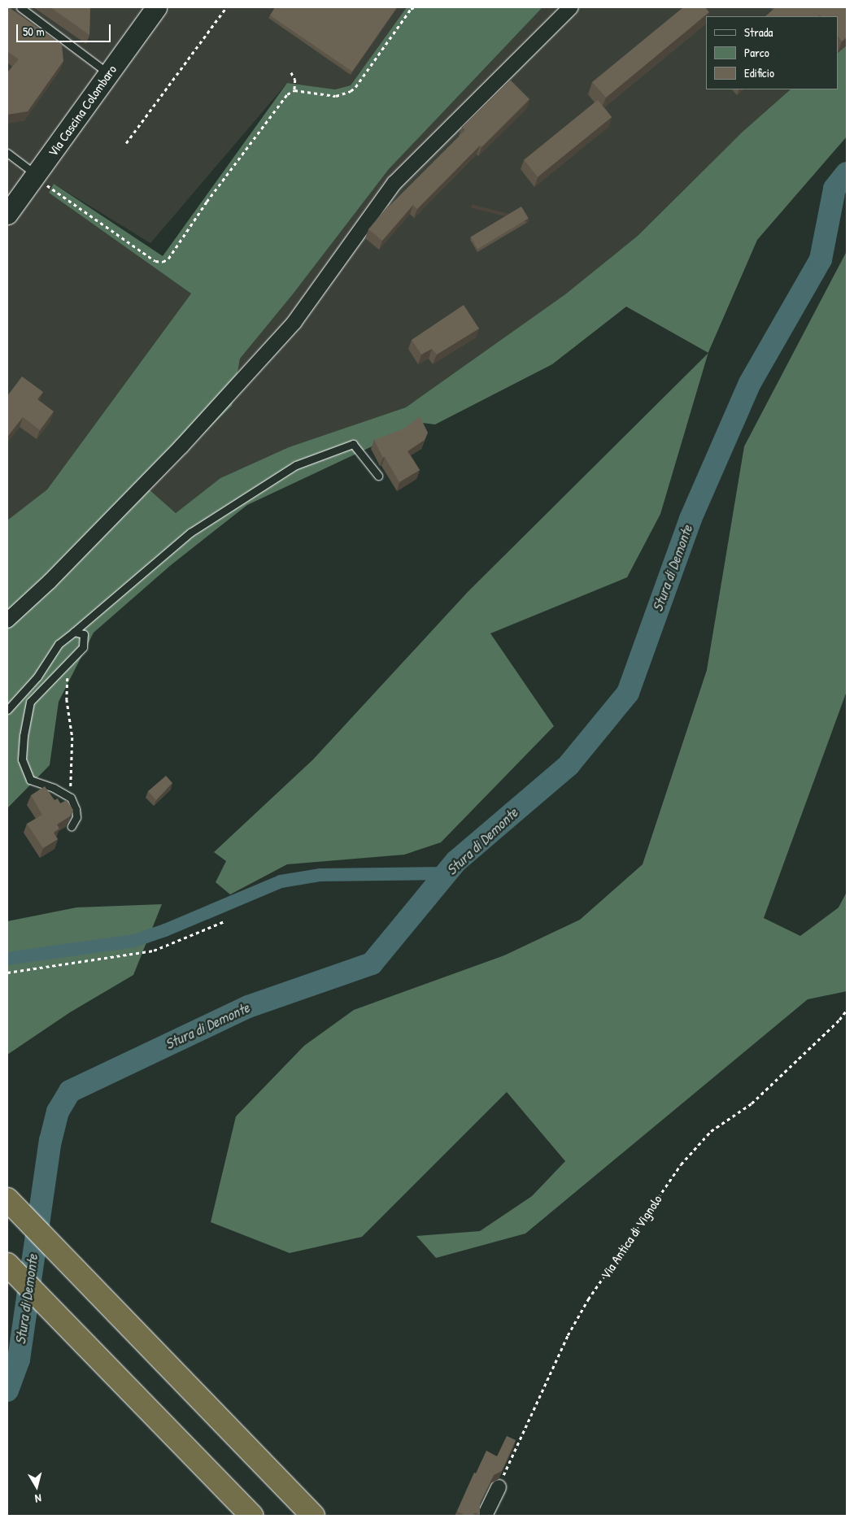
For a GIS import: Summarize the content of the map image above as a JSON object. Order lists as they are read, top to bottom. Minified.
{"streets":{"main road":["Via Cascina Colombaro"],"path":["Via Antica di Vignolo"]},"water":["Stura di Demonte"],"legend":["Strada","Parco","Edificio"],"scale_bar":"50 m","north":"bottom"}
